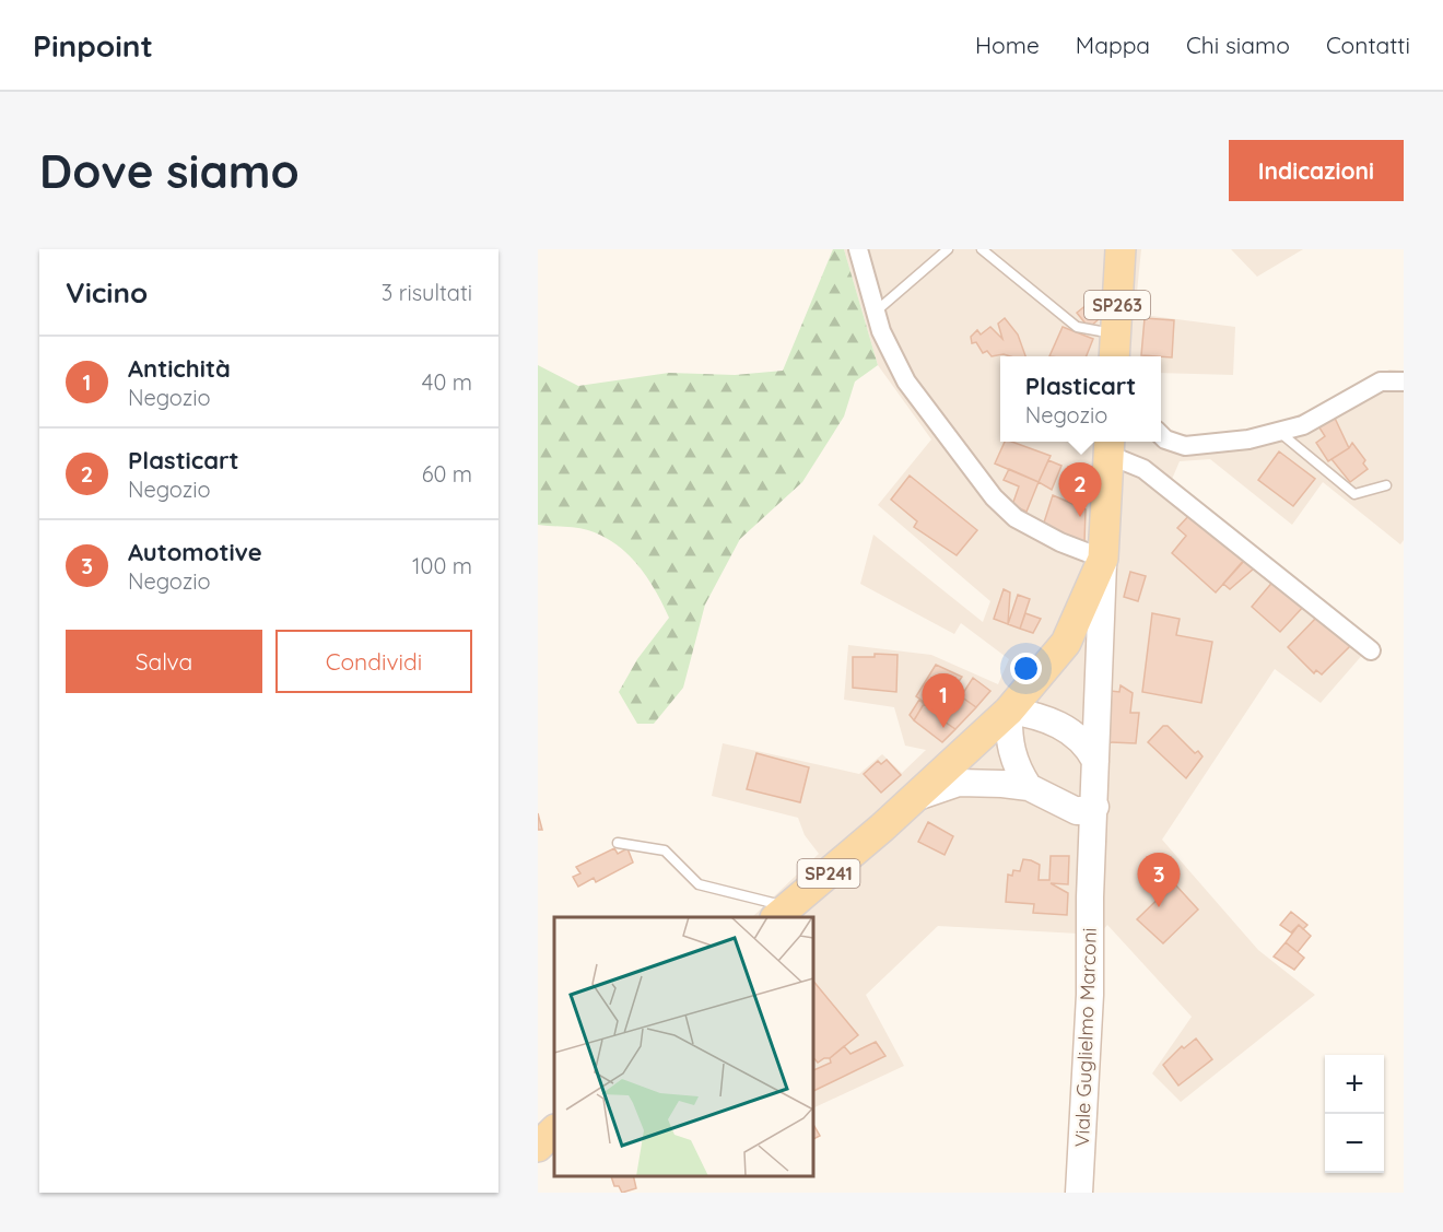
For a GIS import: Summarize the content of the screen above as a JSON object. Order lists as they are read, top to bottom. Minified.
{"streets":{"main road":["SP263","SP241","Viale Guglielmo Marconi"]},"crossings":[["SP241","Viale Guglielmo Marconi"]],"page":{"header":"Pinpoint","nav":["Home","Mappa","Chi siamo","Contatti"],"buttons":["Indicazioni",["Salva","Condividi"]],"title":"Dove siamo","heading":["Vicino","3 risultati"],"list":[{"mark":"1","name":"Antichità","note":"Negozio","value":"40 m"},{"mark":"2","name":"Plasticart","note":"Negozio","value":"60 m"},{"mark":"3","name":"Automotive","note":"Negozio","value":"100 m"}],"popup":["Plasticart","Negozio"],"pins":["2","1","3"],"map_buttons":["+","−"]}}
